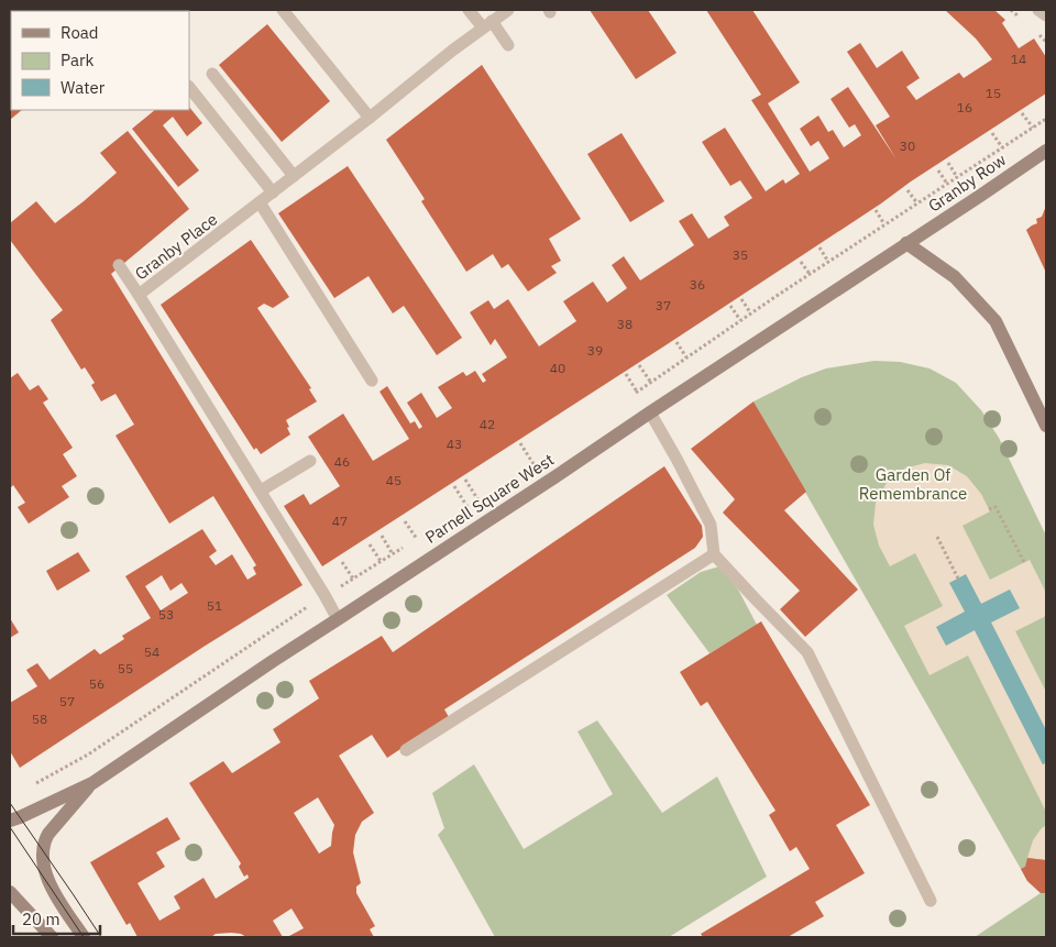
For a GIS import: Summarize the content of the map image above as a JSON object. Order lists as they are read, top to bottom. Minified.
{"streets":{"main road":["Granby Row","Parnell Square West"],"lane":["Granby Place"]},"crossings":[["Granby Row","Parnell Square West"],["Granby Place","Parnell Square West"]],"parks":["Garden Of Remembrance"],"house_numbers":["14","15","16","30","35","36","37","38","39","40","42","43","46","45","47","51","53","54","55","56","57","58"],"legend":["Road","Park","Water"],"scale_bar":"20 m"}
